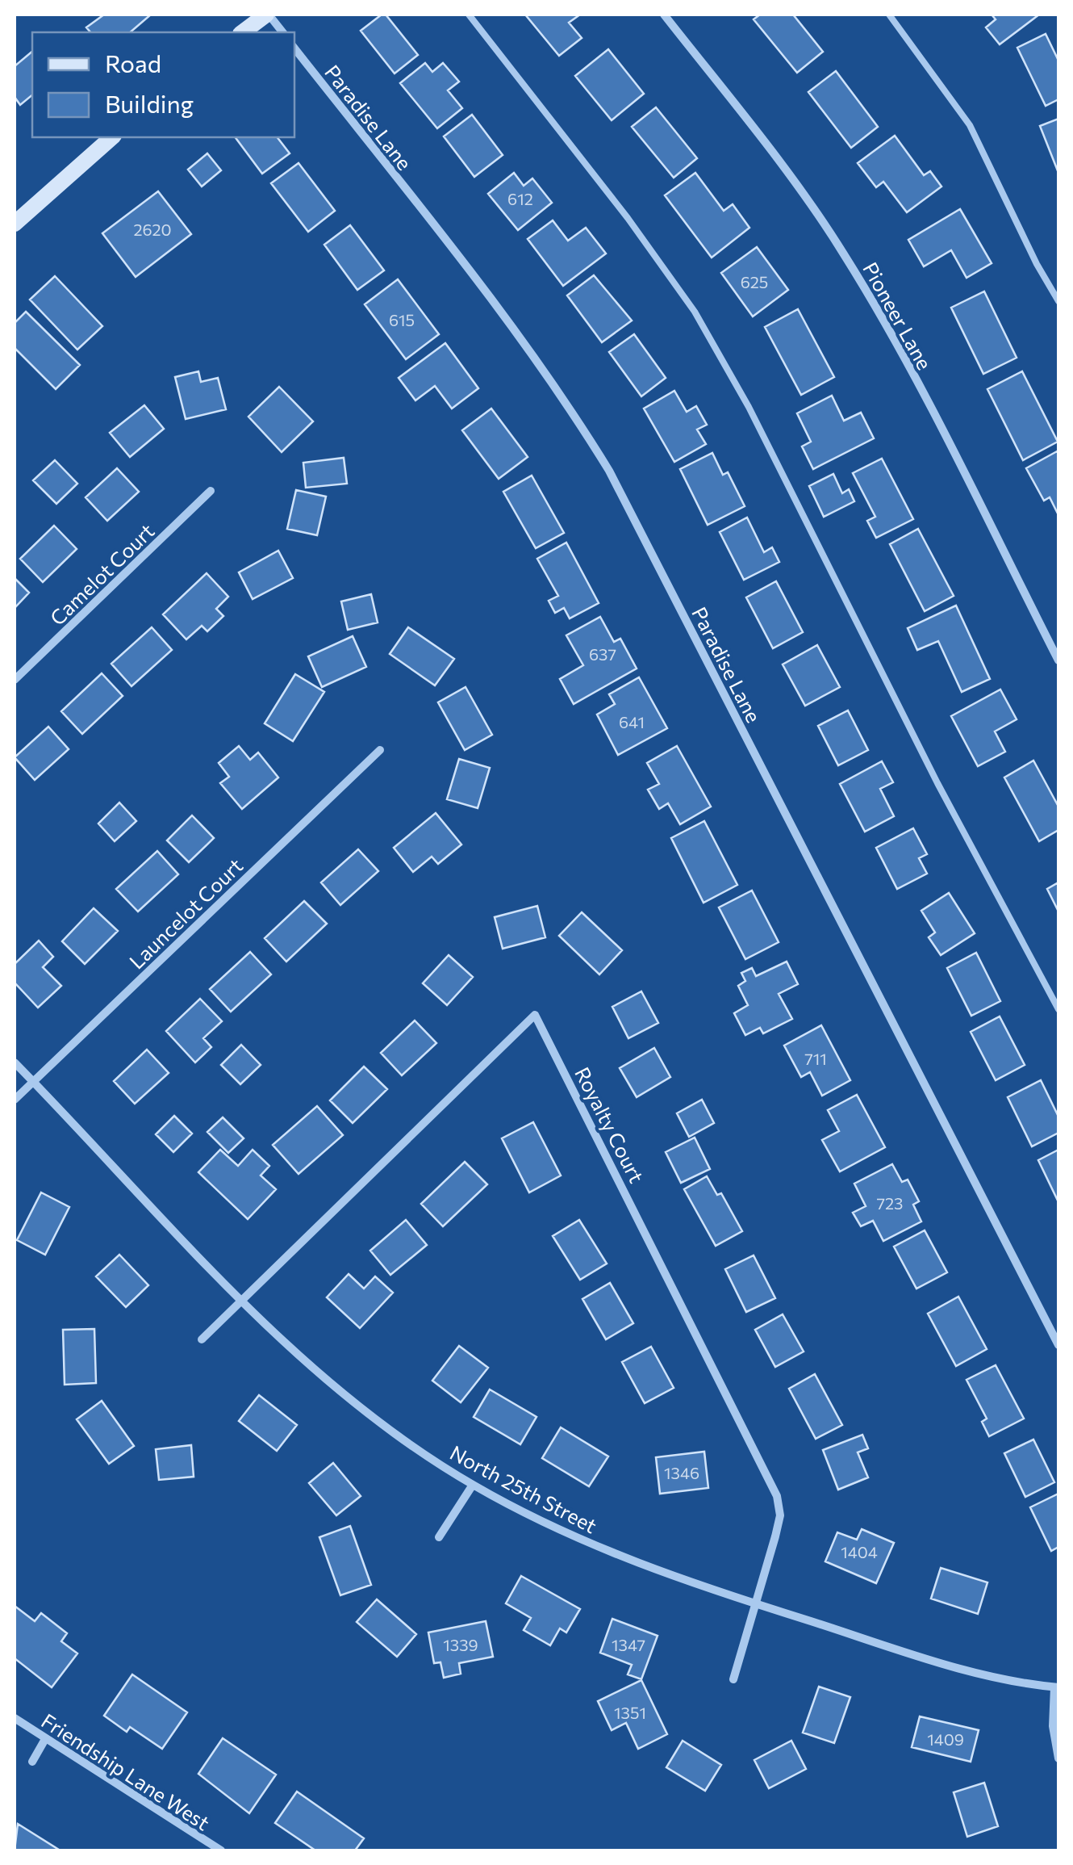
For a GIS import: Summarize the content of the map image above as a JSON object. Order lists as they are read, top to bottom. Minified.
{"streets":{"street":["Paradise Lane","Pioneer Lane","Camelot Court","Launcelot Court","Royalty Court","North 25th Street","Friendship Lane West"]},"crossings":[["Launcelot Court","North 25th Street"],["Royalty Court","North 25th Street"]],"house_numbers":["612","2620","625","615","637","641","711","723","1346","1404","1339","1347","1351","1409"],"legend":["Road","Building"]}
